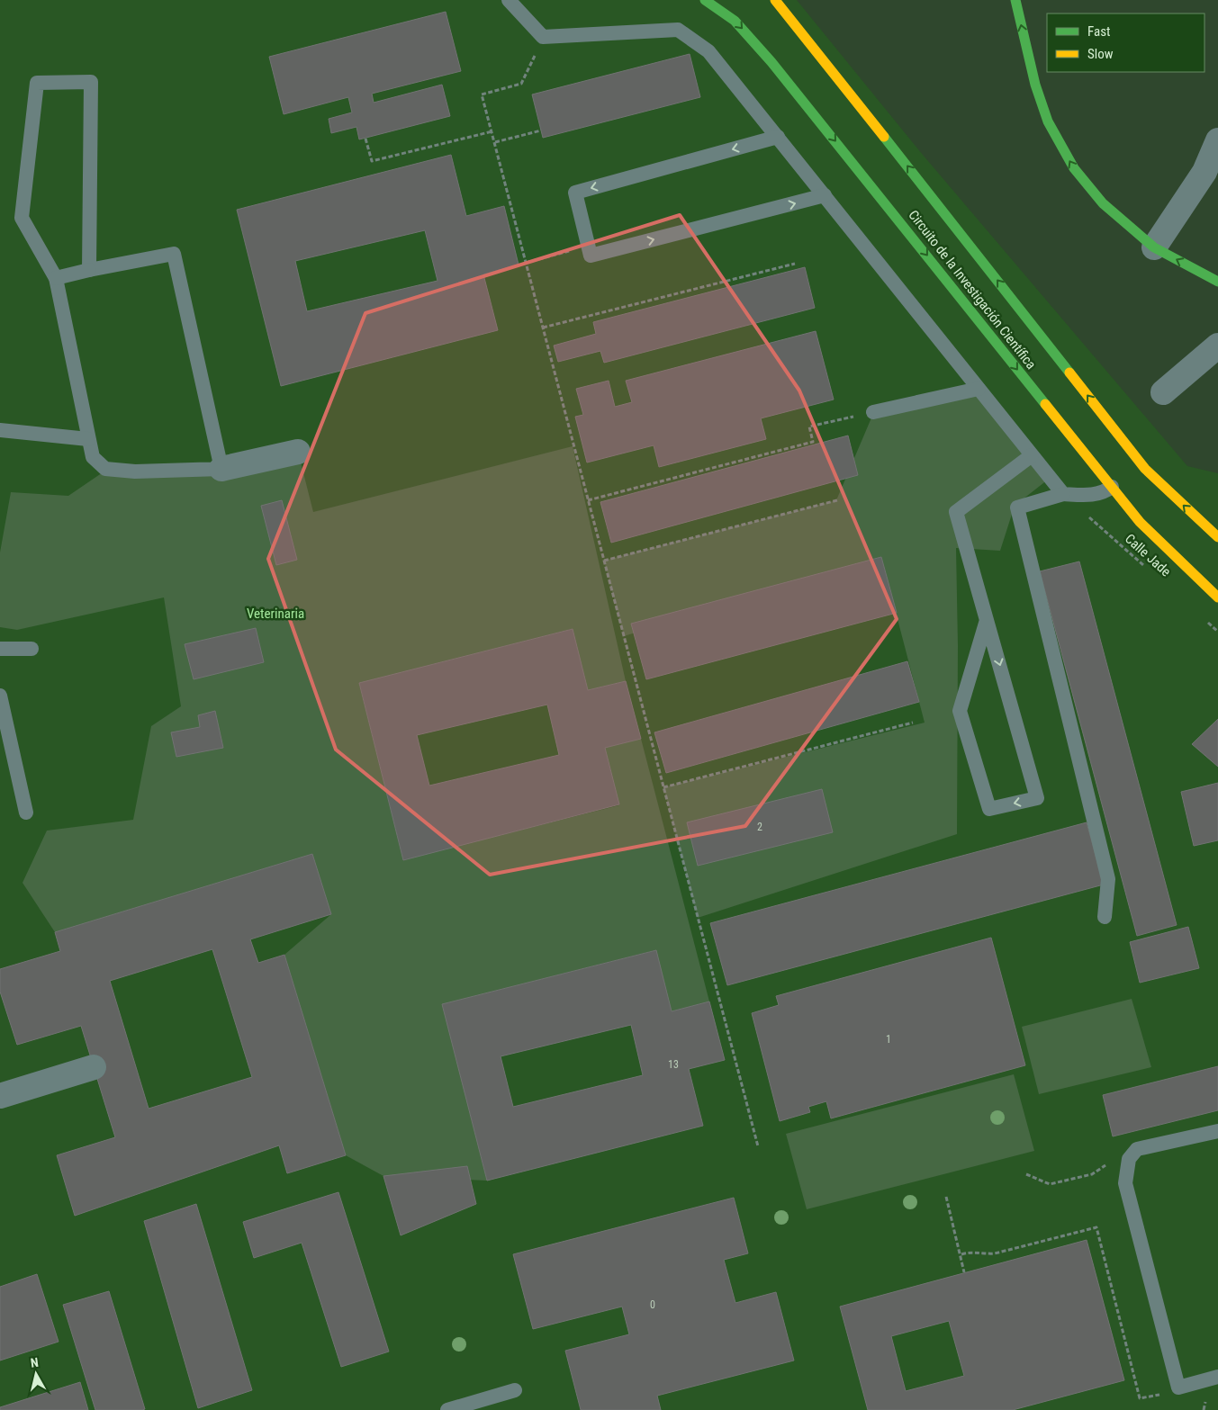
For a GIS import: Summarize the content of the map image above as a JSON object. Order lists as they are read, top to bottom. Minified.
{"streets":{"street":["Circuito de la Investigación Científica"],"path":["Calle Jade"]},"parks":["Veterinaria"],"house_numbers":["2","1","13","0"],"legend":["Fast","Slow"],"north":"top"}
